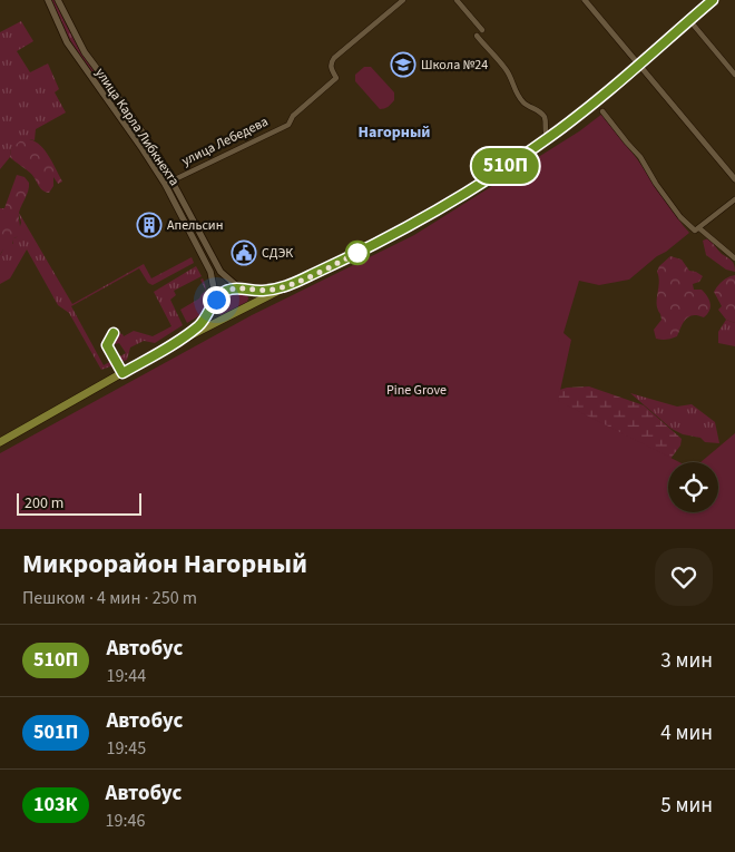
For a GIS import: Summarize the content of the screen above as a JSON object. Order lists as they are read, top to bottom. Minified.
{"streets":{"main road":["улица Карла Либкнехта"],"street":["улица Лебедева"]},"crossings":[["улица Карла Либкнехта","улица Лебедева"]],"districts":["Нагорный"],"parks":["Pine Grove"],"places":{"school or university":["Школа №24"],"building":["Апельсин"],"public building":["СДЭК"]},"lines":["bus line 510П"],"scale_bar":"200 m","page":{"on_map":"510П","scale":"200 m","heading":["Микрорайон Нагорный","Пешком · 4 мин · 250 m"],"list":[{"mark":"510П","name":"Автобус","note":"19:44","value":"3 мин"},{"mark":"501П","name":"Автобус","note":"19:45","value":"4 мин"},{"mark":"103К","name":"Автобус","note":"19:46","value":"5 мин"}]}}
